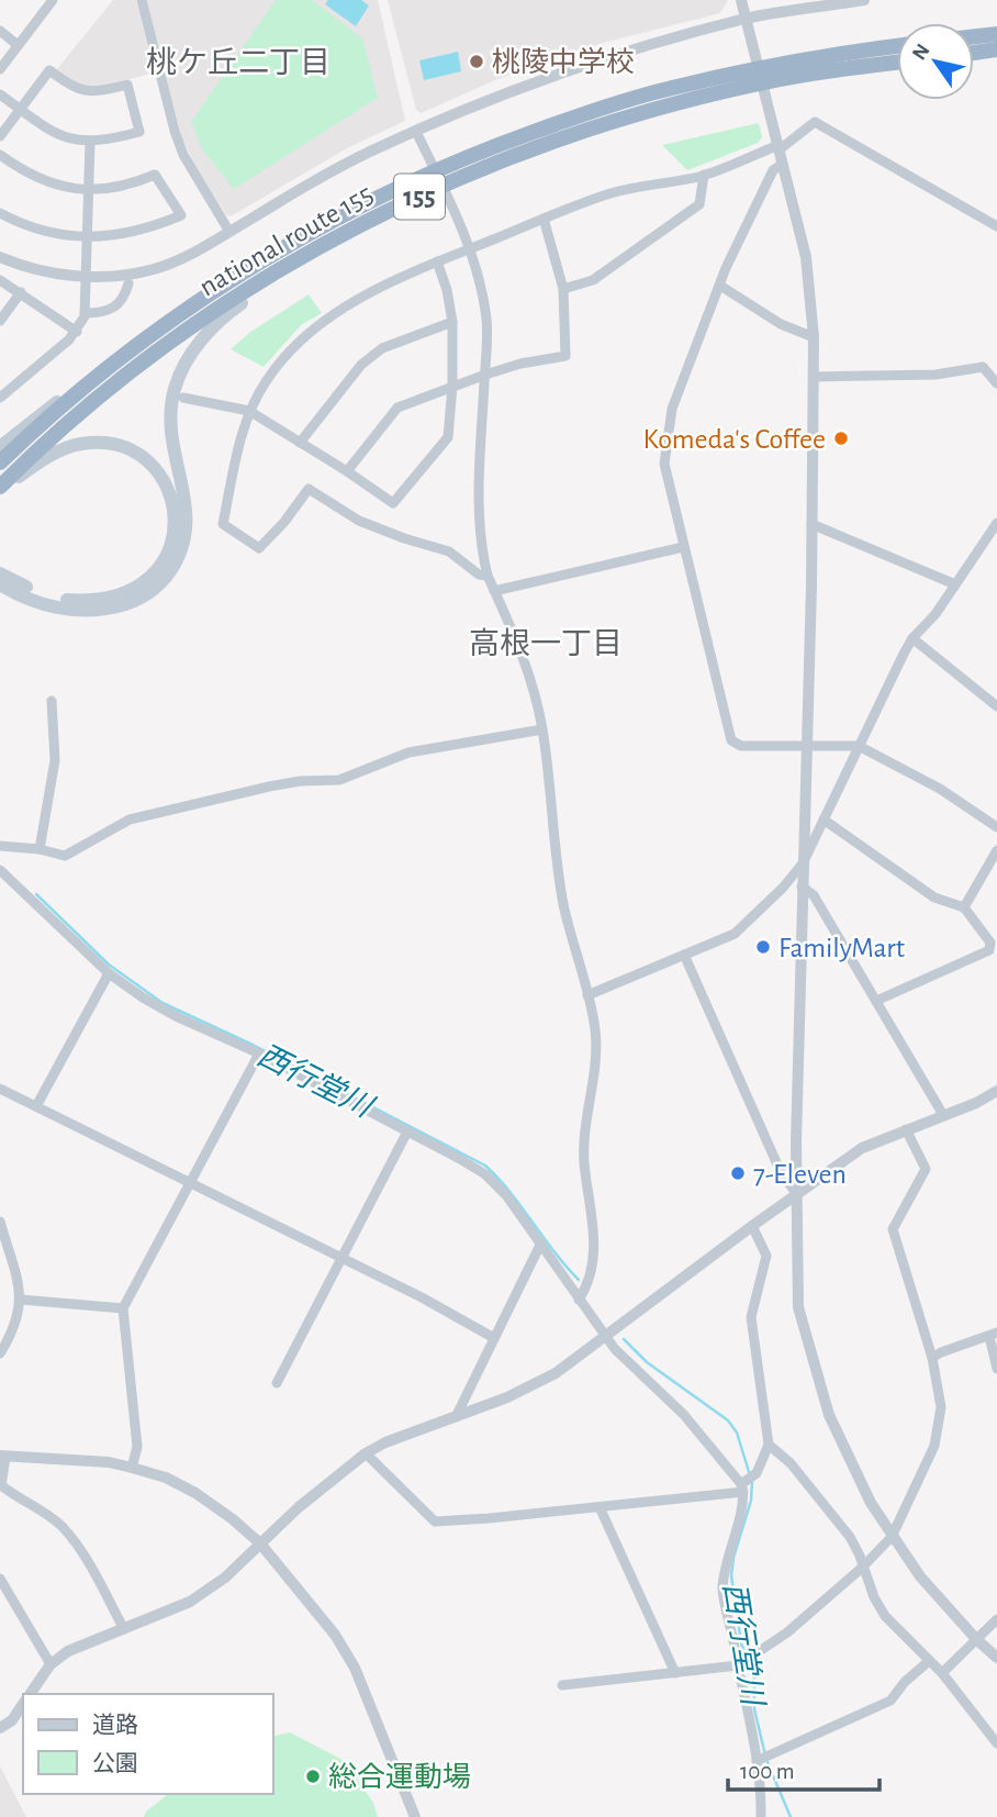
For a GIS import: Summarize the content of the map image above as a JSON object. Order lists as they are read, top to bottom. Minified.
{"streets":{"highway":["155","national route 155"]},"districts":["桃ケ丘二丁目","高根一丁目"],"water":["西行堂川"],"places":["桃陵中学校","Komeda's Coffee","FamilyMart","7-Eleven","総合運動場"],"legend":["道路","公園"],"scale_bar":"100 m","north":"top left"}
